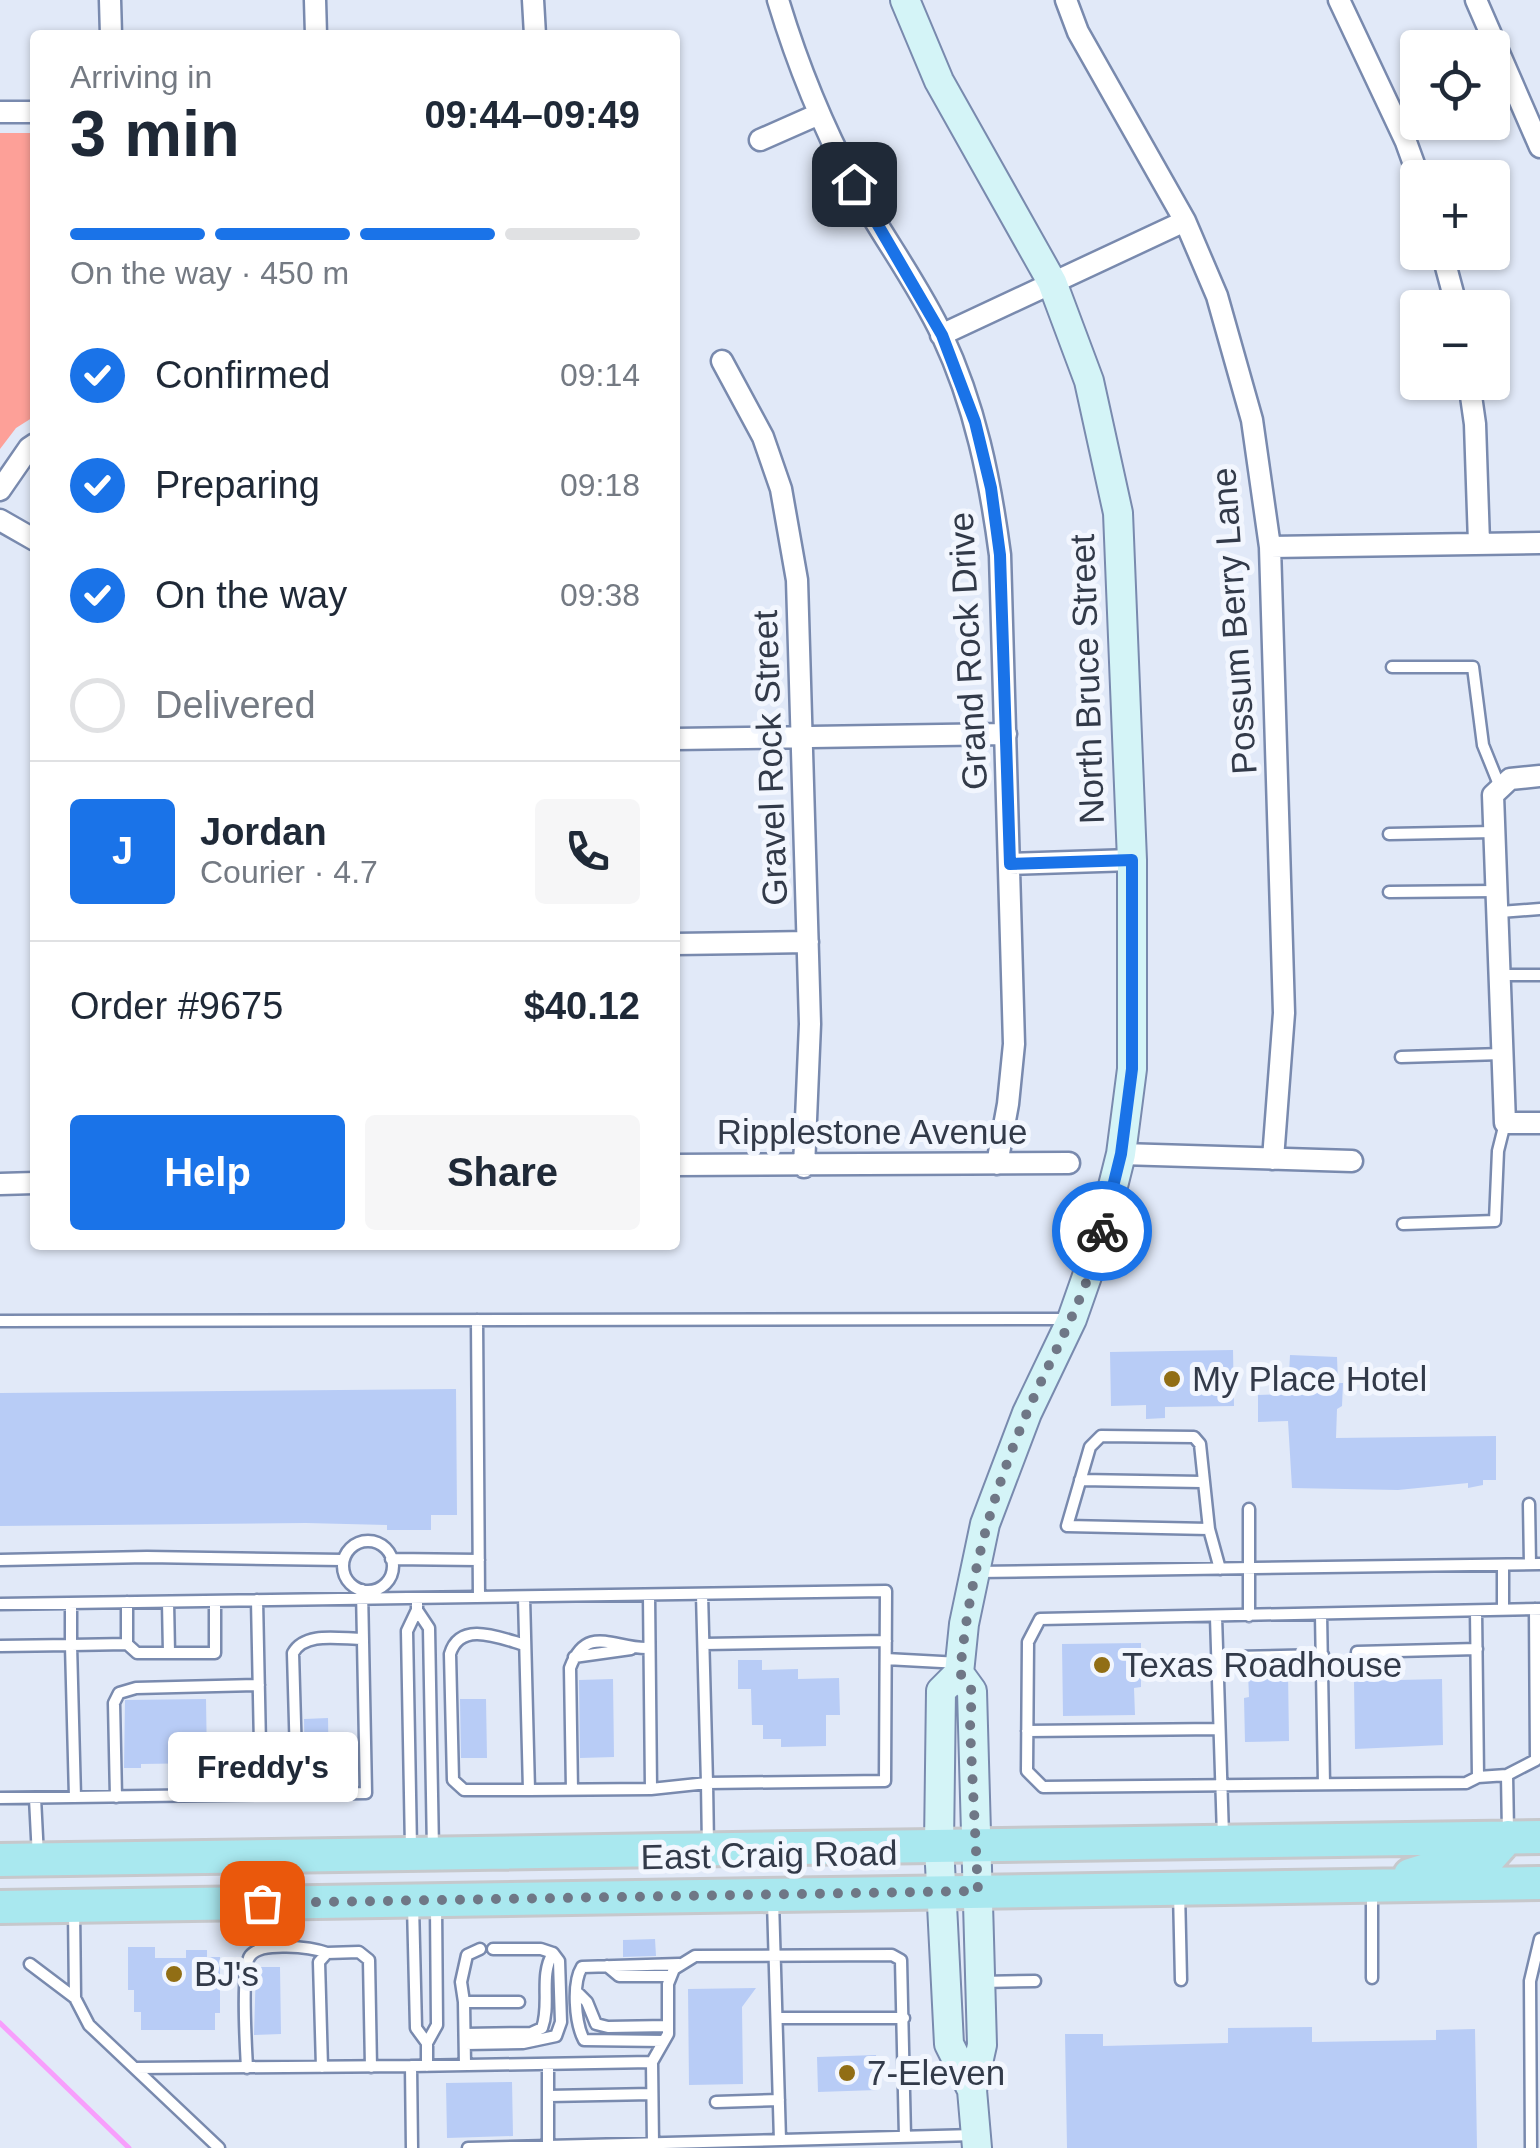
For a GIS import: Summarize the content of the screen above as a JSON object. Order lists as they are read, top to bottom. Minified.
{"streets":{"main road":["East Craig Road"],"street":["Possum Berry Lane","Grand Rock Drive","North Bruce Street","Gravel Rock Street","Ripplestone Avenue"]},"crossings":[["Grand Rock Drive","Ripplestone Avenue"],["North Bruce Street","East Craig Road"],["Gravel Rock Street","Ripplestone Avenue"]],"places":["My Place Hotel","Texas Roadhouse","Freddy's","BJ's","7-Eleven"],"page":{"map_buttons":["+","−"],"heading":["3 min","Arriving in","09:44–09:49"],"panel":["Jordan","Courier · 4.7","Order #9675","$40.12"],"bar":"On the way · 450 m","list":[["Confirmed","09:14"],["Preparing","09:18"],["On the way","09:38"],"Delivered"],"round":"J","buttons":["Help","Share"],"bubble":"Freddy's"}}
